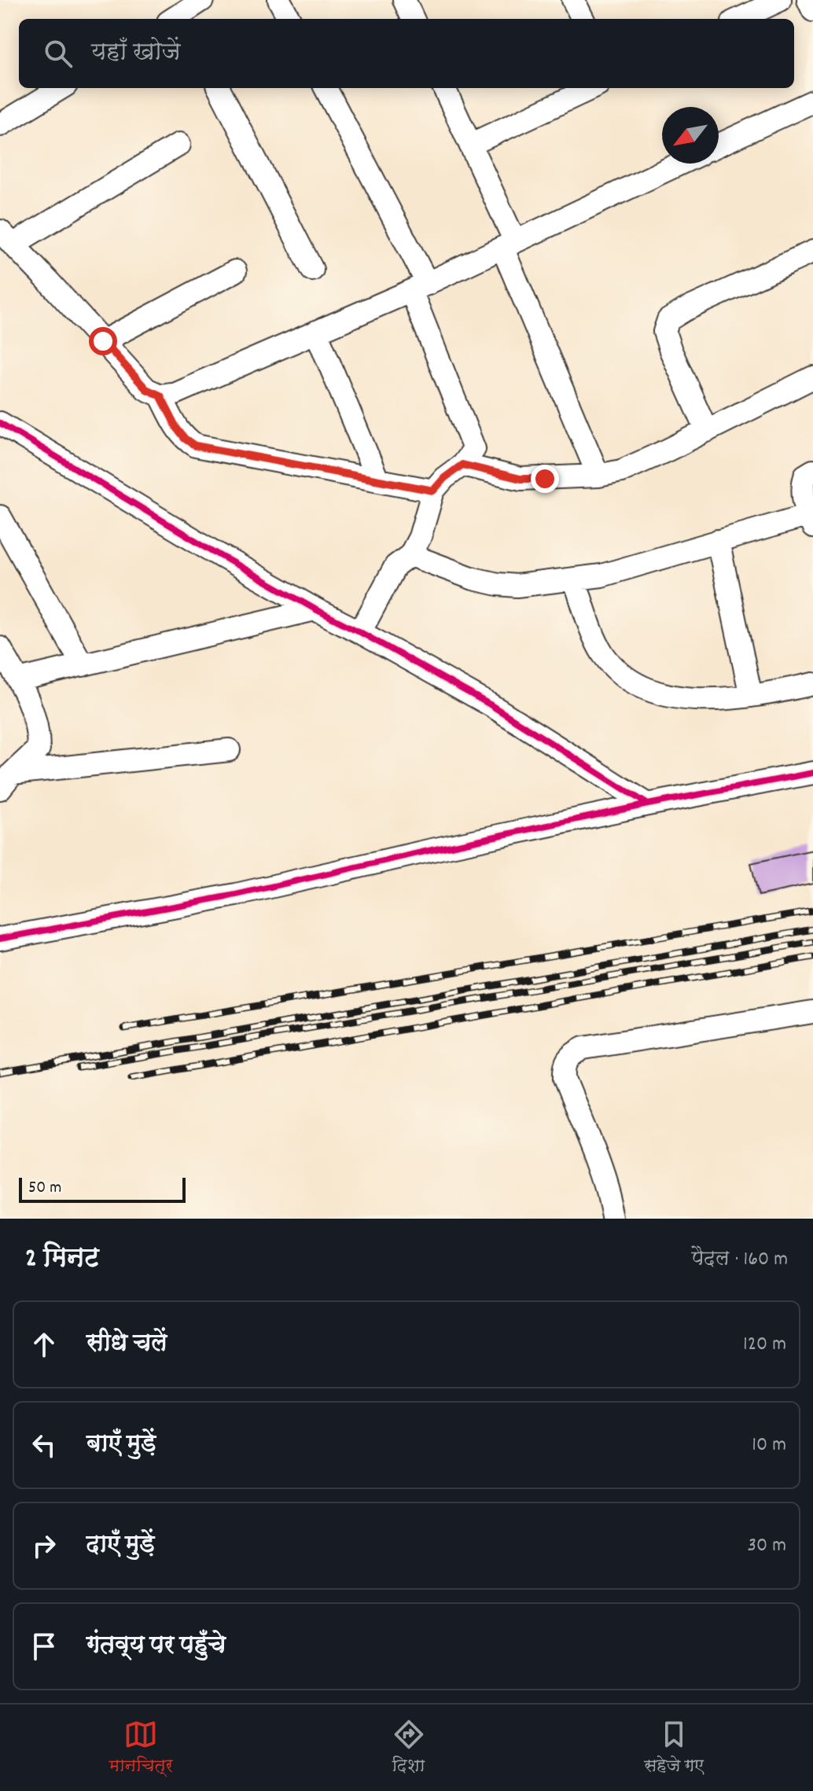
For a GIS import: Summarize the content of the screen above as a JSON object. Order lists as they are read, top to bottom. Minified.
{"scale_bar":"50 m","north":"bottom left","page":{"search":"यहाँ खोजें","scale":"50 m","heading":["2 मिनट","पैदल · 160 m"],"list":[["सीधे चलें","120 m"],["बाएँ मुड़ें","10 m"],["दाएँ मुड़ें","30 m"],"गंतव्य पर पहुँचे"],"nav":["मानचित्र","दिशा","सहेजे गए"]}}
